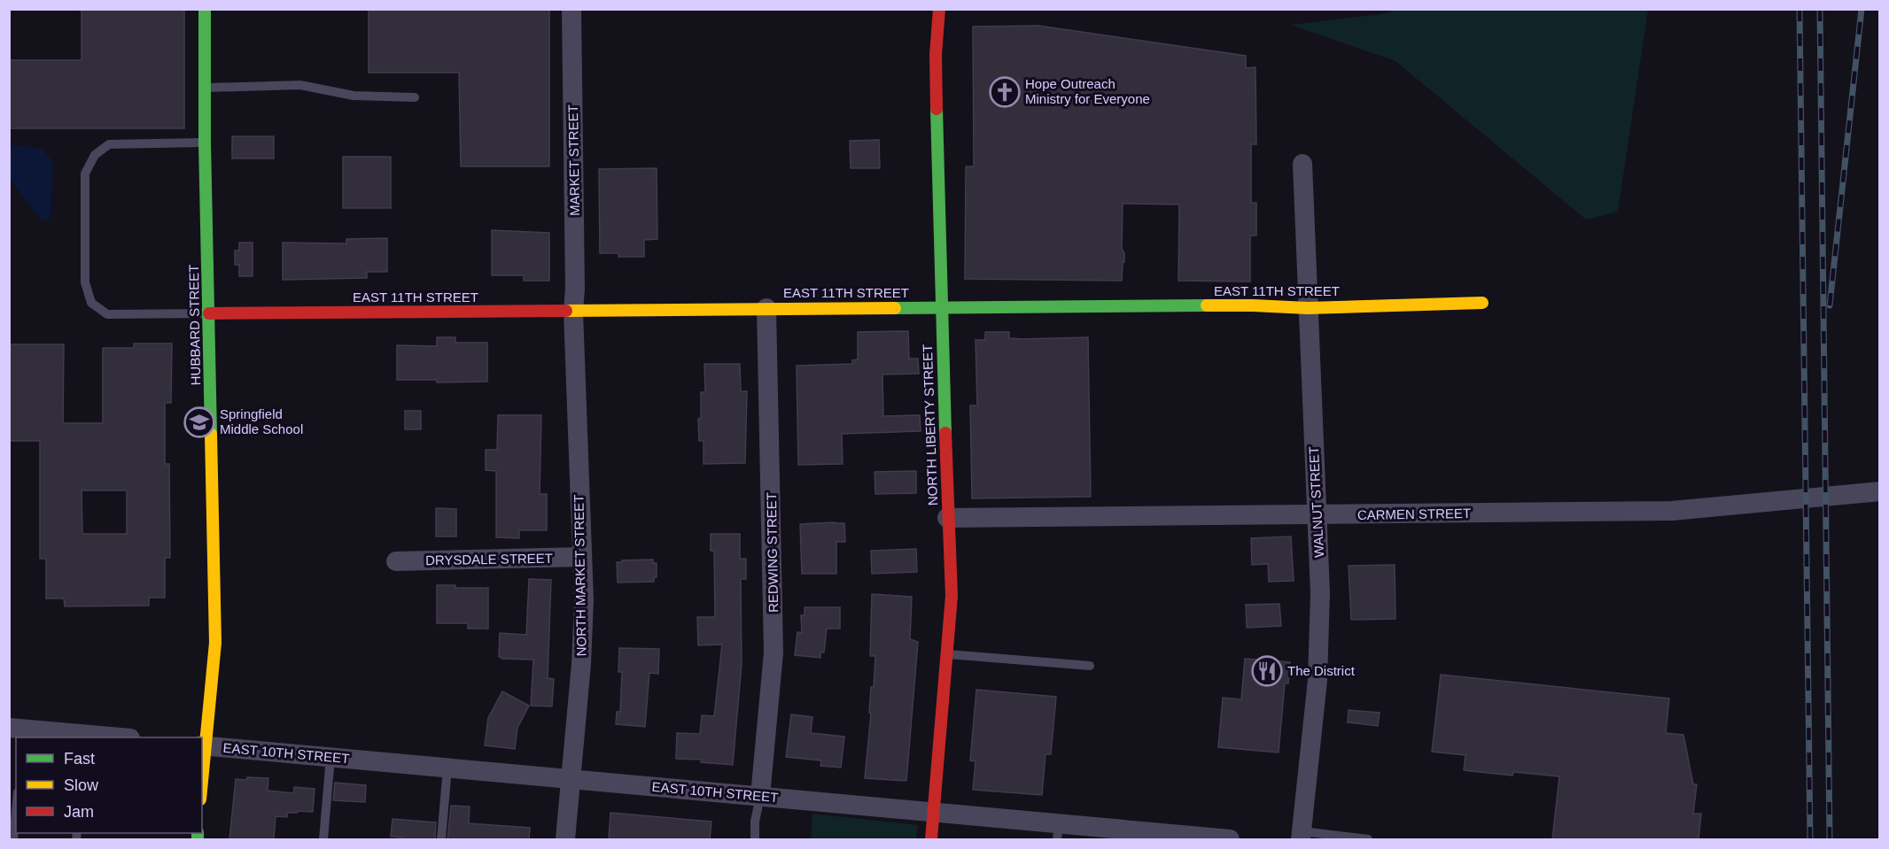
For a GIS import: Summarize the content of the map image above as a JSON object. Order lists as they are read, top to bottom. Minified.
{"streets":{"street":["MARKET STREET","EAST 11TH STREET","HUBBARD STREET","NORTH LIBERTY STREET","WALNUT STREET","CARMEN STREET","REDWING STREET","DRYSDALE STREET","NORTH MARKET STREET","EAST 10TH STREET"]},"crossings":[["MARKET STREET","EAST 11TH STREET"],["MARKET STREET","NORTH MARKET STREET"],["EAST 11TH STREET","HUBBARD STREET"],["EAST 11TH STREET","NORTH LIBERTY STREET"],["EAST 11TH STREET","WALNUT STREET"],["EAST 11TH STREET","REDWING STREET"],["EAST 11TH STREET","NORTH MARKET STREET"],["HUBBARD STREET","EAST 10TH STREET"],["NORTH LIBERTY STREET","CARMEN STREET"],["NORTH LIBERTY STREET","EAST 10TH STREET"],["WALNUT STREET","CARMEN STREET"],["REDWING STREET","EAST 10TH STREET"],["DRYSDALE STREET","NORTH MARKET STREET"],["NORTH MARKET STREET","EAST 10TH STREET"]],"places":{"church":["Hope Outreach Ministry for Everyone"],"school or university":["Springfield Middle School"],"restaurant":["The District"]},"legend":["Fast","Slow","Jam"]}
